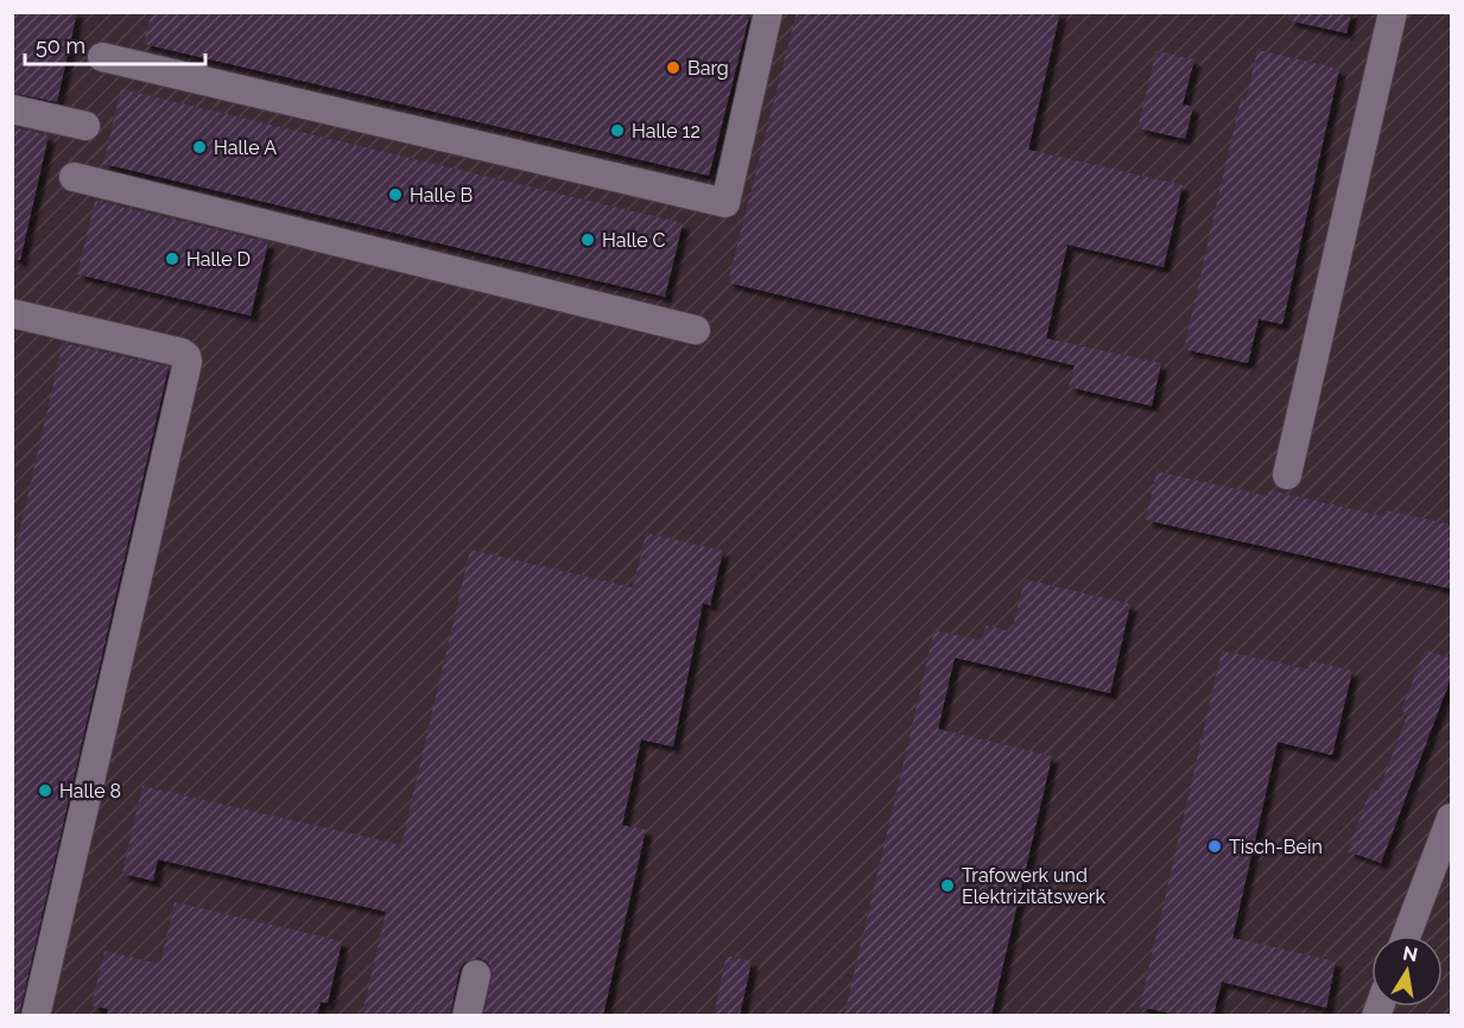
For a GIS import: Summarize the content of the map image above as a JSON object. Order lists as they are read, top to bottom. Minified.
{"places":["Barg","Halle 12","Halle A","Halle B","Halle C","Halle D","Halle 8","Tisch-Bein","Trafowerk und Elektrizitätswerk"],"scale_bar":"50 m","north":"top"}
